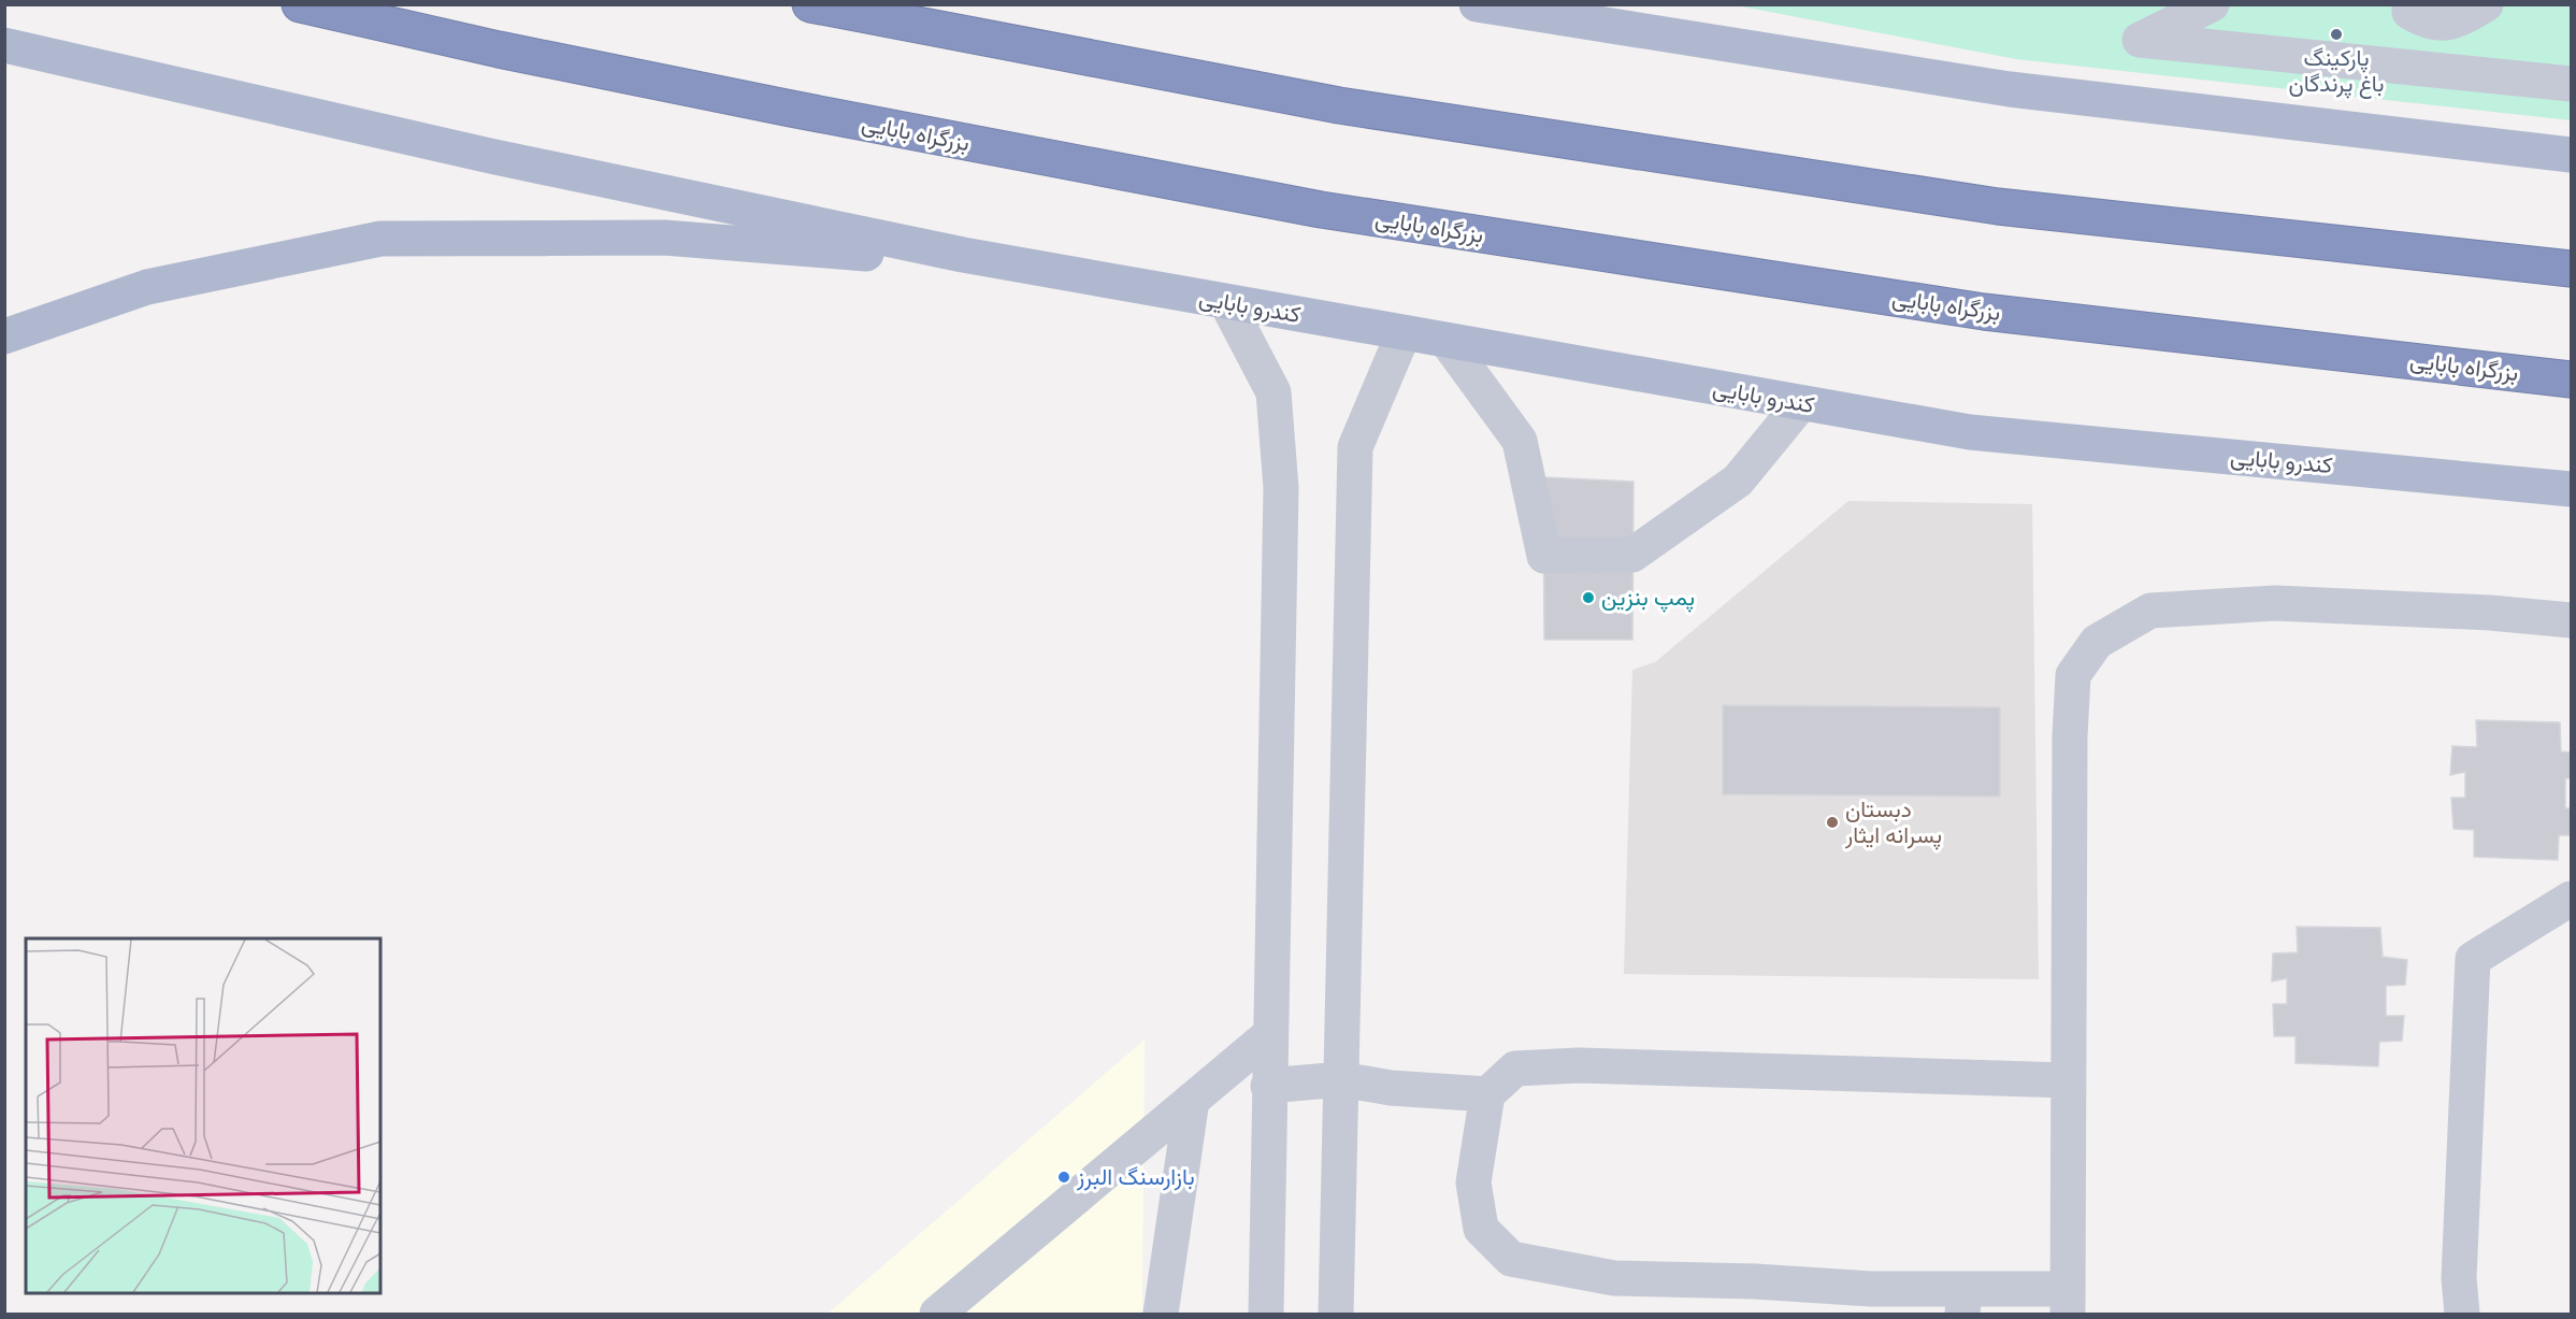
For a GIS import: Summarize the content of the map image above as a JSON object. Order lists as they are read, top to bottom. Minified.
{"streets":{"highway":["بزرگراه بابایی"],"main road":["کندرو بابایی"]},"places":["پارکینگ باغ پرندگان","پمپ بنزین","دبستان پسرانه ایثار","بازارسنگ البرز"]}
